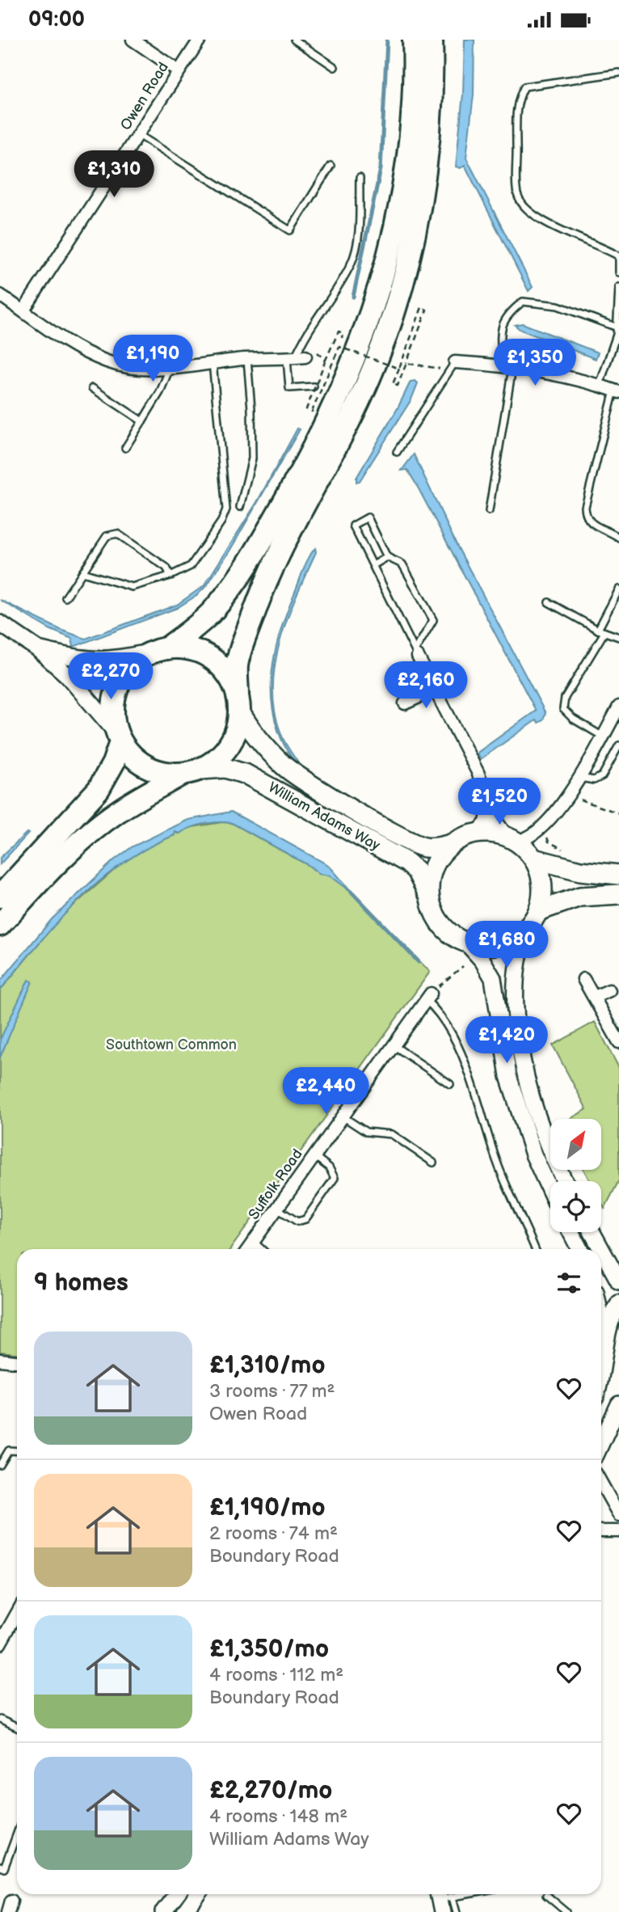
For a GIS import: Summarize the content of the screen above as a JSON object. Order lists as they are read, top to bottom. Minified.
{"streets":{"main road":["William Adams Way"],"street":["Owen Road","Suffolk Road"]},"parks":["Southtown Common"],"north":"top right","page":{"status":"09:00","price":["£1,310","£1,190","£1,350","£2,270","£2,160","£1,520","£1,680","£1,420","£2,440"],"heading":"9 homes","list":[{"name":"£1,310/mo","note":"3 rooms · 77 m² · Owen Road"},{"name":"£1,190/mo","note":"2 rooms · 74 m² · Boundary Road"},{"name":"£1,350/mo","note":"4 rooms · 112 m² · Boundary Road"},{"name":"£2,270/mo","note":"4 rooms · 148 m² · William Adams Way"}]}}
